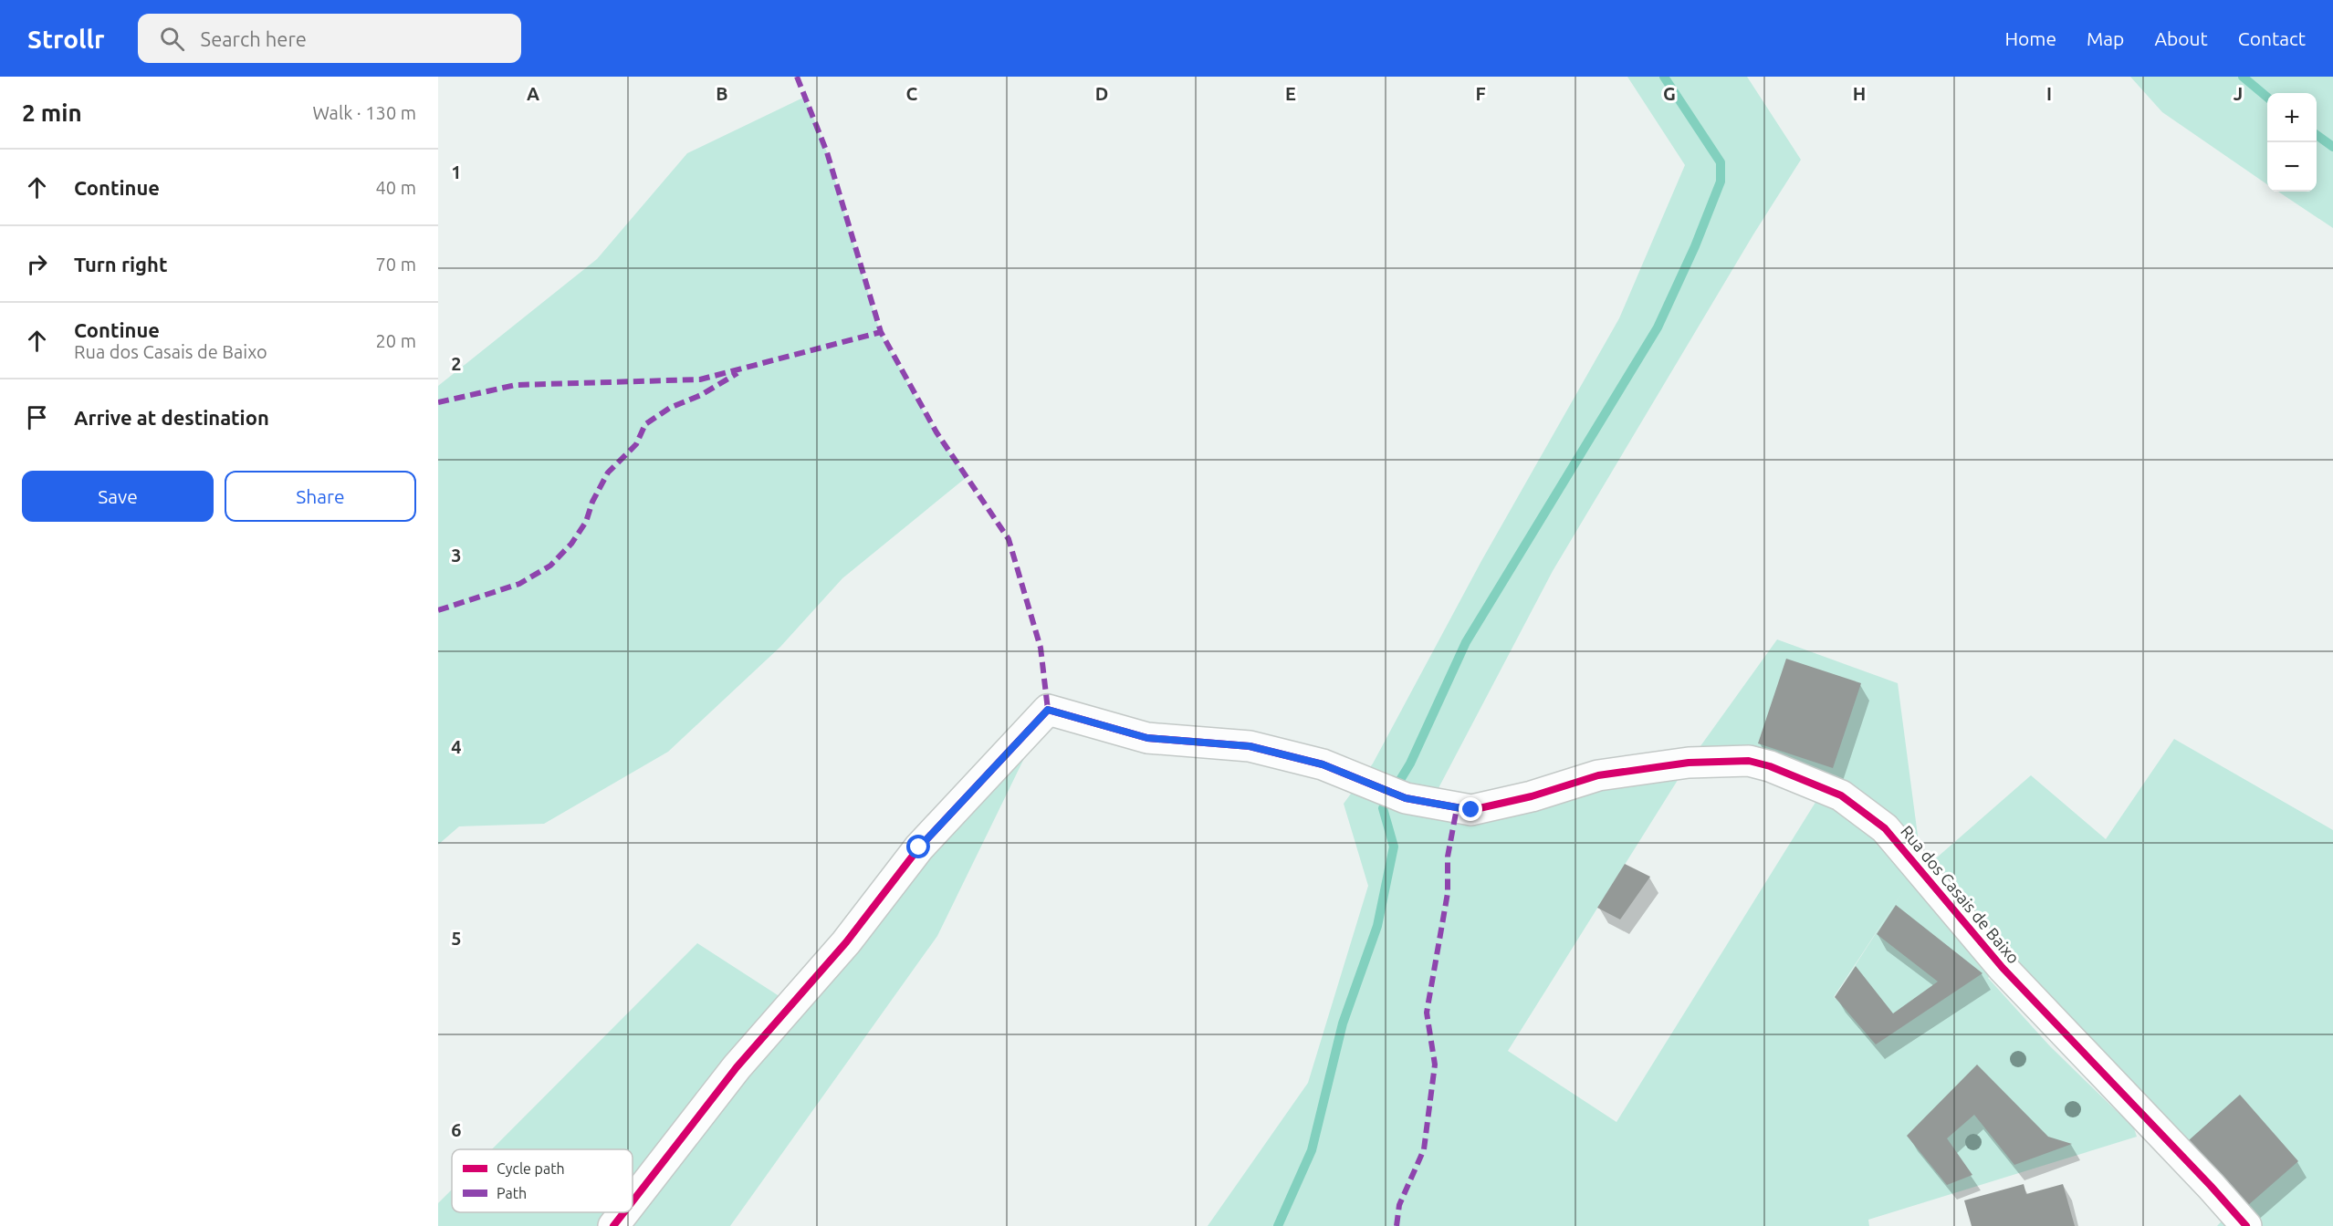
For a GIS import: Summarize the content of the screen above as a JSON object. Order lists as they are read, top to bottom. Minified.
{"streets":{"street":["Rua dos Casais de Baixo"]},"legend":["Cycle path","Path"],"page":{"header":"Strollr","search":"Search here","nav":["Home","Map","About","Contact"],"heading":["2 min","Walk · 130 m"],"map_buttons":["+","−"],"list":[["Continue","40 m"],["Turn right","70 m"],["Continue","Rua dos Casais de Baixo","20 m"],"Arrive at destination"],"buttons":["Save","Share"]},"grid":{"columns":["A","B","C","D","E","F","G","H","I","J"],"rows":["1","2","3","4","5","6"]}}
